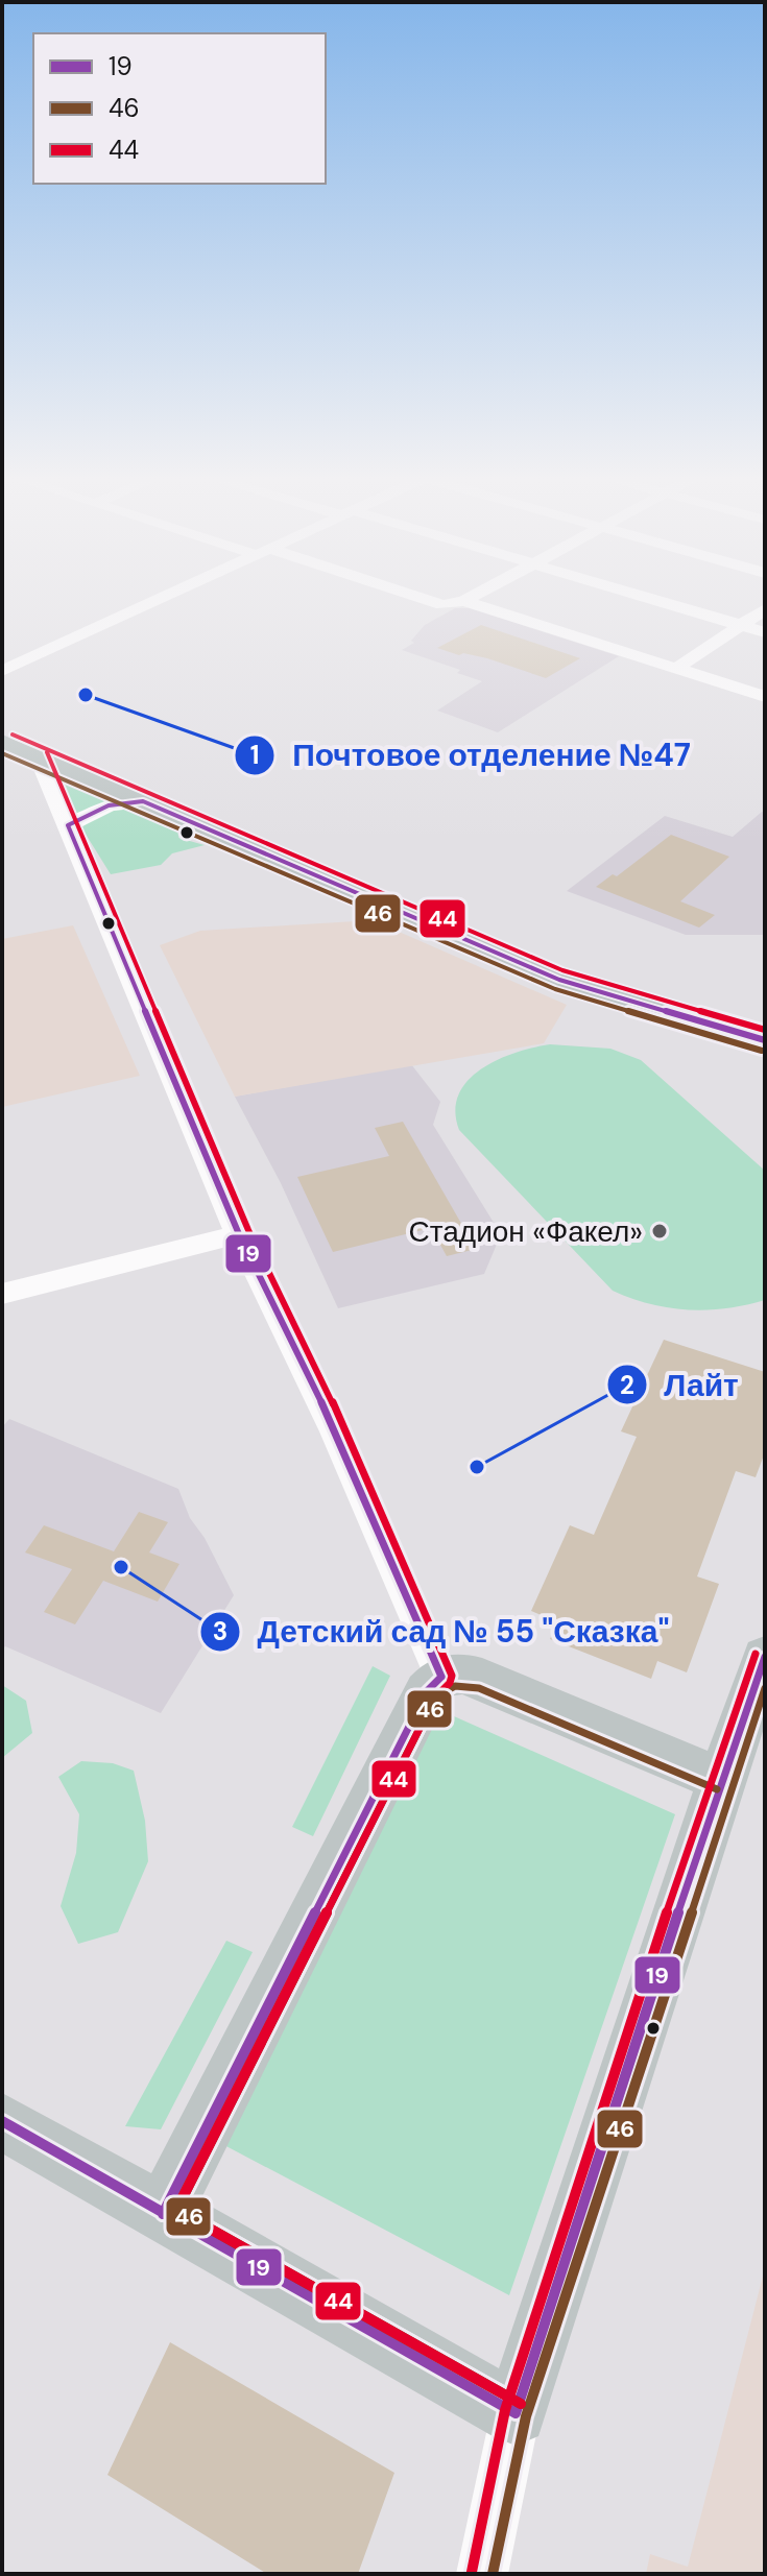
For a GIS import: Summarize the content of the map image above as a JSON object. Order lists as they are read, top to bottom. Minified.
{"places":["Почтовое отделение №47","Стадион «Факел»","Лайт","Детский сад № 55 \"Сказка\""],"lines":["transit line 44","transit line 46","transit line 19"],"legend":["19","46","44"]}
